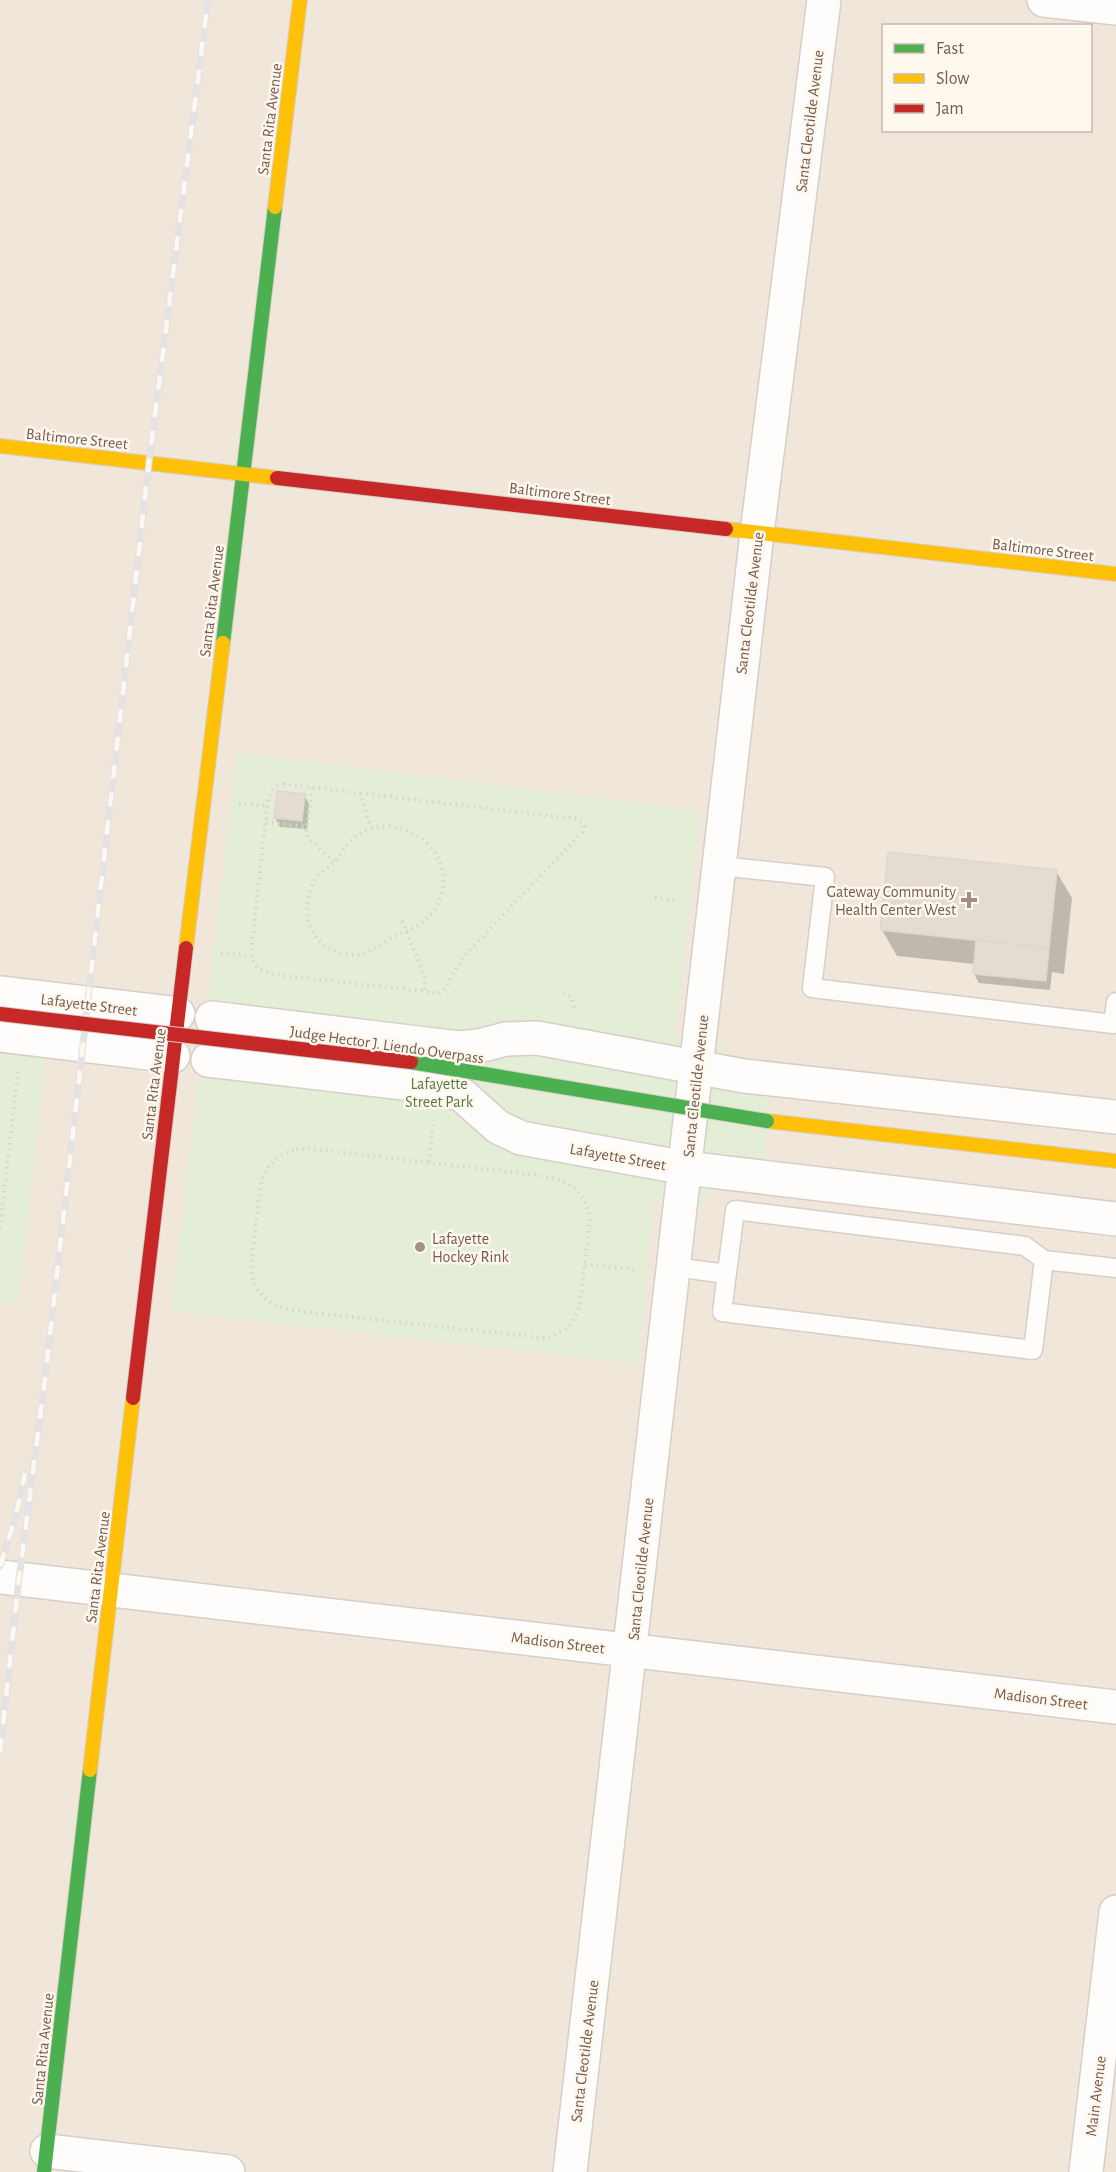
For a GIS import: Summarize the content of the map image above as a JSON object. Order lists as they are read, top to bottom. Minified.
{"streets":{"street":["Santa Rita Avenue","Santa Cleotilde Avenue","Baltimore Street","Lafayette Street","Judge Hector J. Liendo Overpass","Madison Street","Main Avenue"]},"crossings":[["Santa Rita Avenue","Baltimore Street"],["Santa Rita Avenue","Lafayette Street"],["Santa Rita Avenue","Madison Street"],["Santa Cleotilde Avenue","Baltimore Street"],["Santa Cleotilde Avenue","Lafayette Street"],["Santa Cleotilde Avenue","Madison Street"]],"parks":["Lafayette Street Park"],"places":{"health":["Gateway Community Health Center West"],"other":["Lafayette Hockey Rink"]},"legend":["Fast","Slow","Jam"]}
